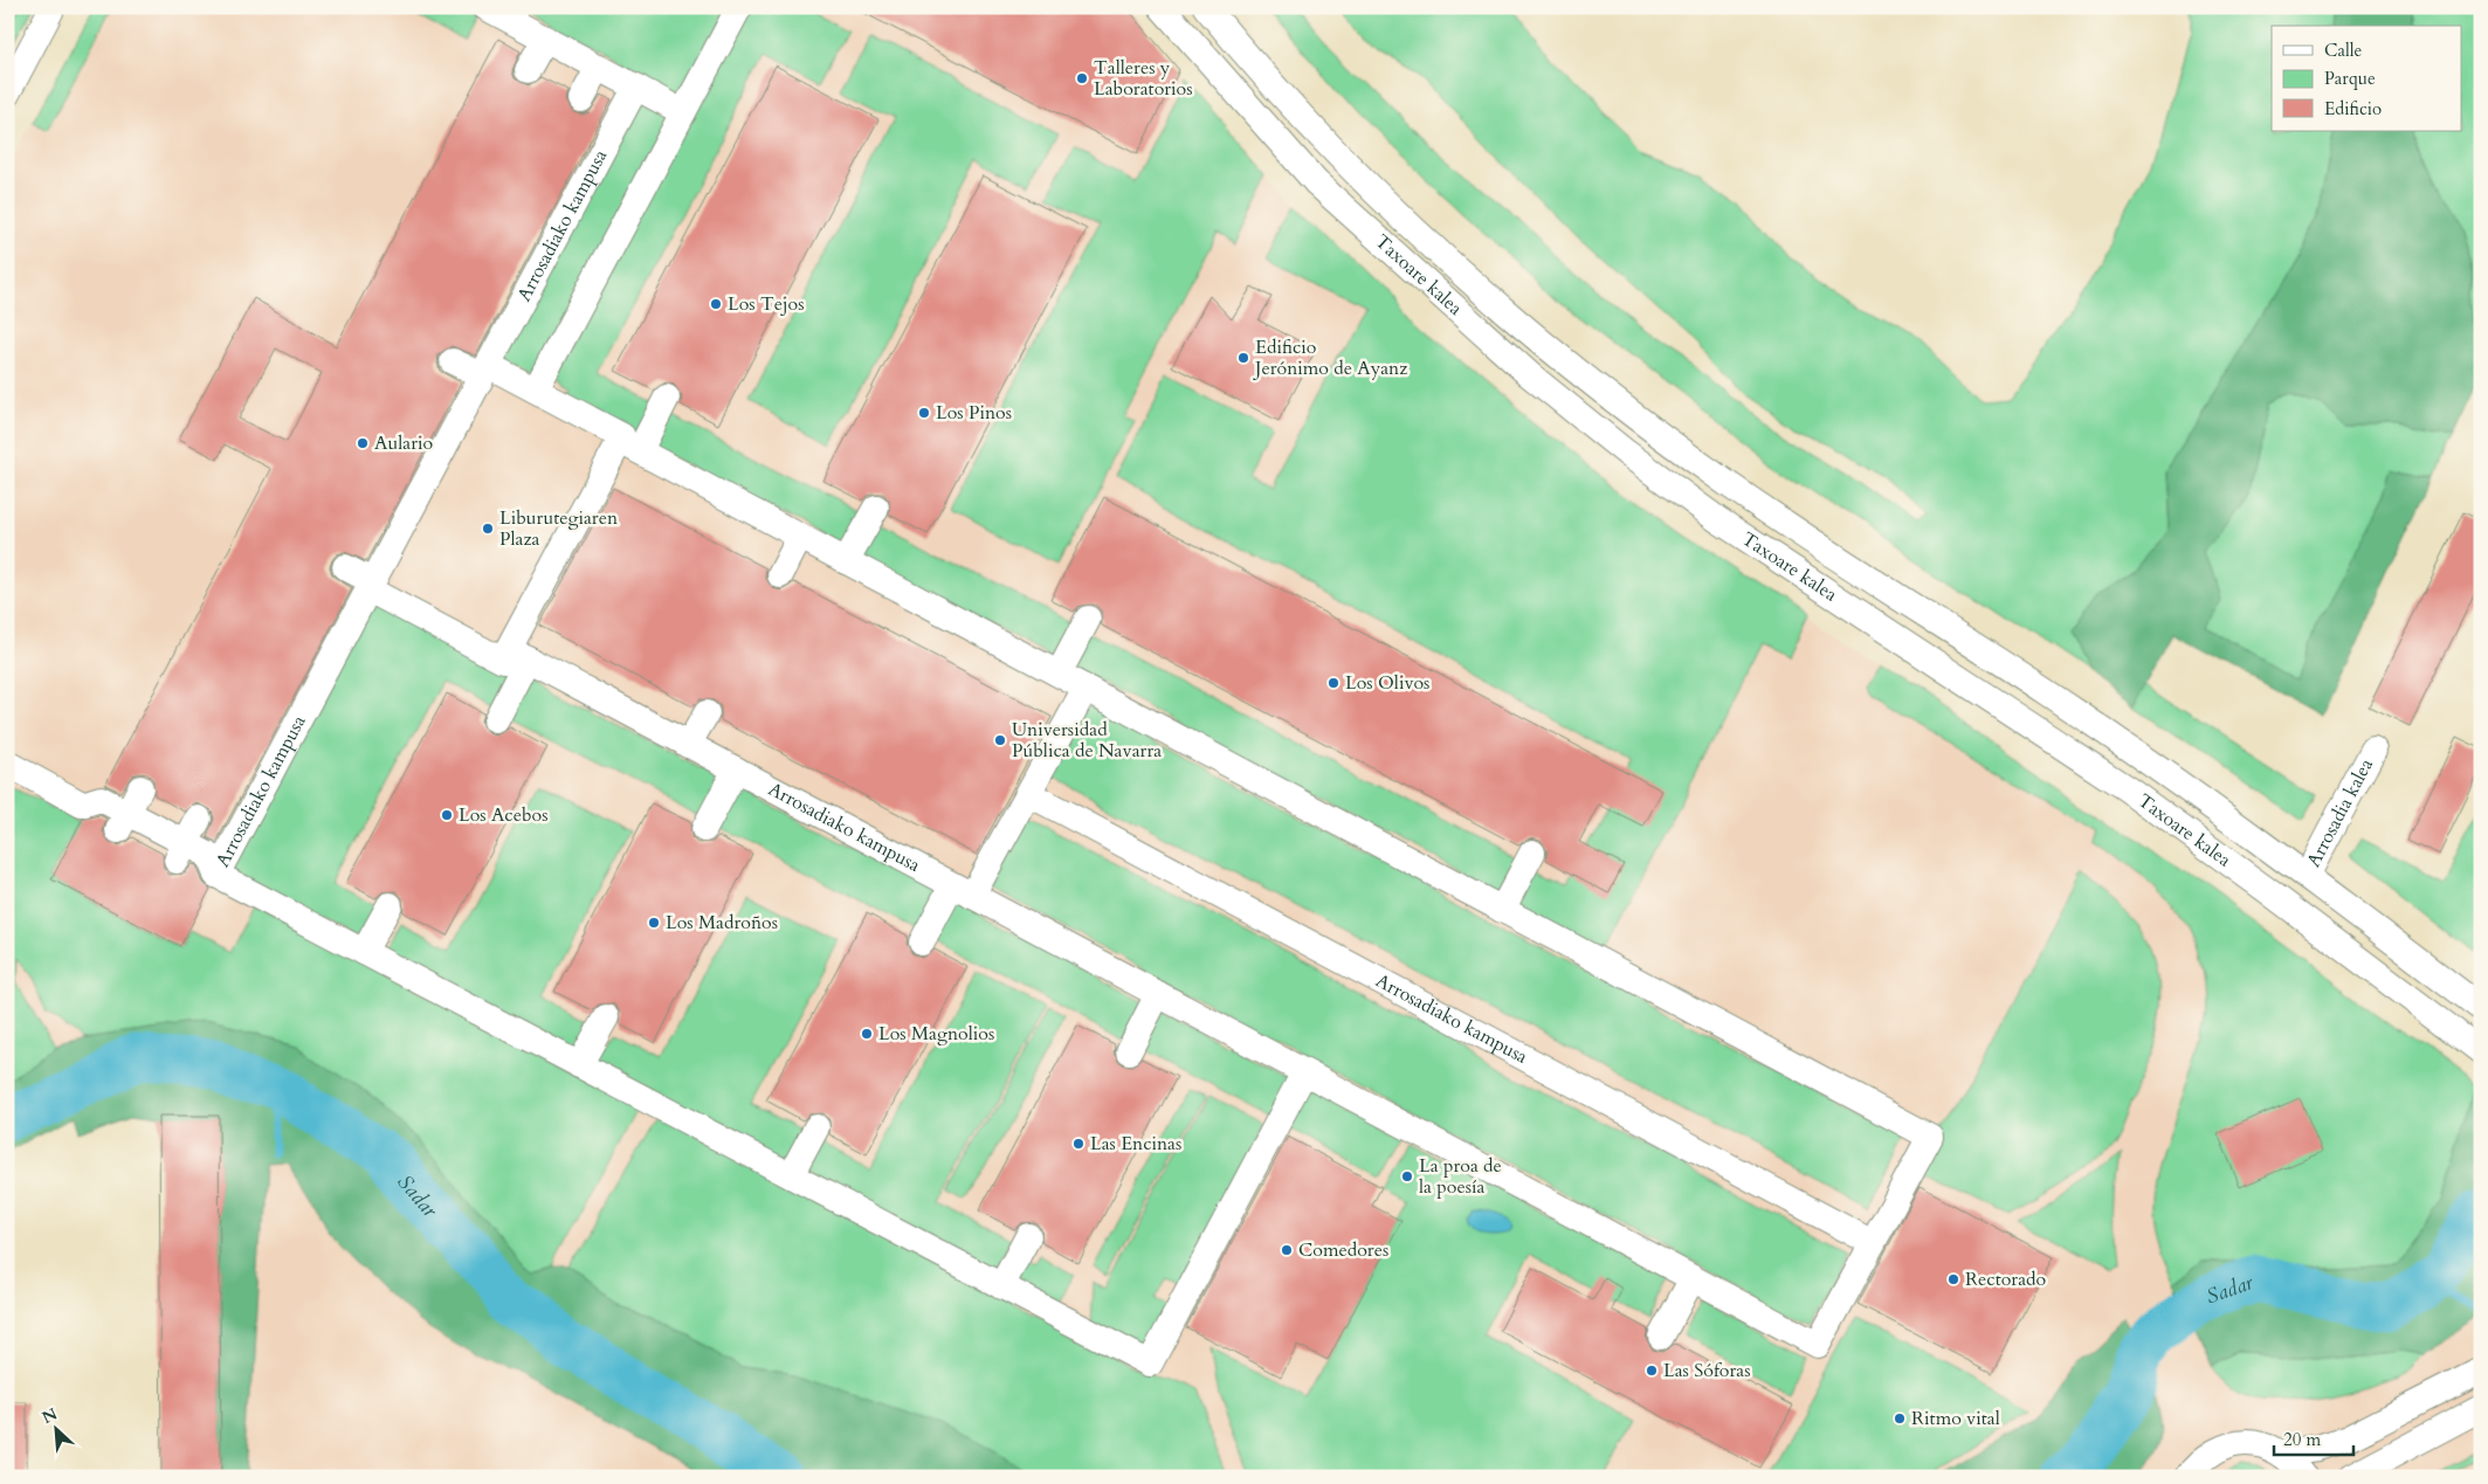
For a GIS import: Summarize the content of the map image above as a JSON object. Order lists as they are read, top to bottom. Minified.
{"streets":{"street":["Arrosadiako kampusa","Taxoare kalea","Arrosadia kalea"]},"crossings":[["Taxoare kalea","Arrosadia kalea"]],"water":["Sadar"],"places":["Talleres y Laboratorios","Los Tejos","Edificio Jerónimo de Ayanz","Los Pinos","Aulario","Liburutegiaren Plaza","Los Olivos","Universidad Pública de Navarra","Los Acebos","Los Madroños","Los Magnolios","Las Encinas","La proa de la poesía","Comedores","Rectorado","Las Sóforas","Ritmo vital"],"legend":["Calle","Parque","Edificio"],"scale_bar":"20 m","north":"top left"}
